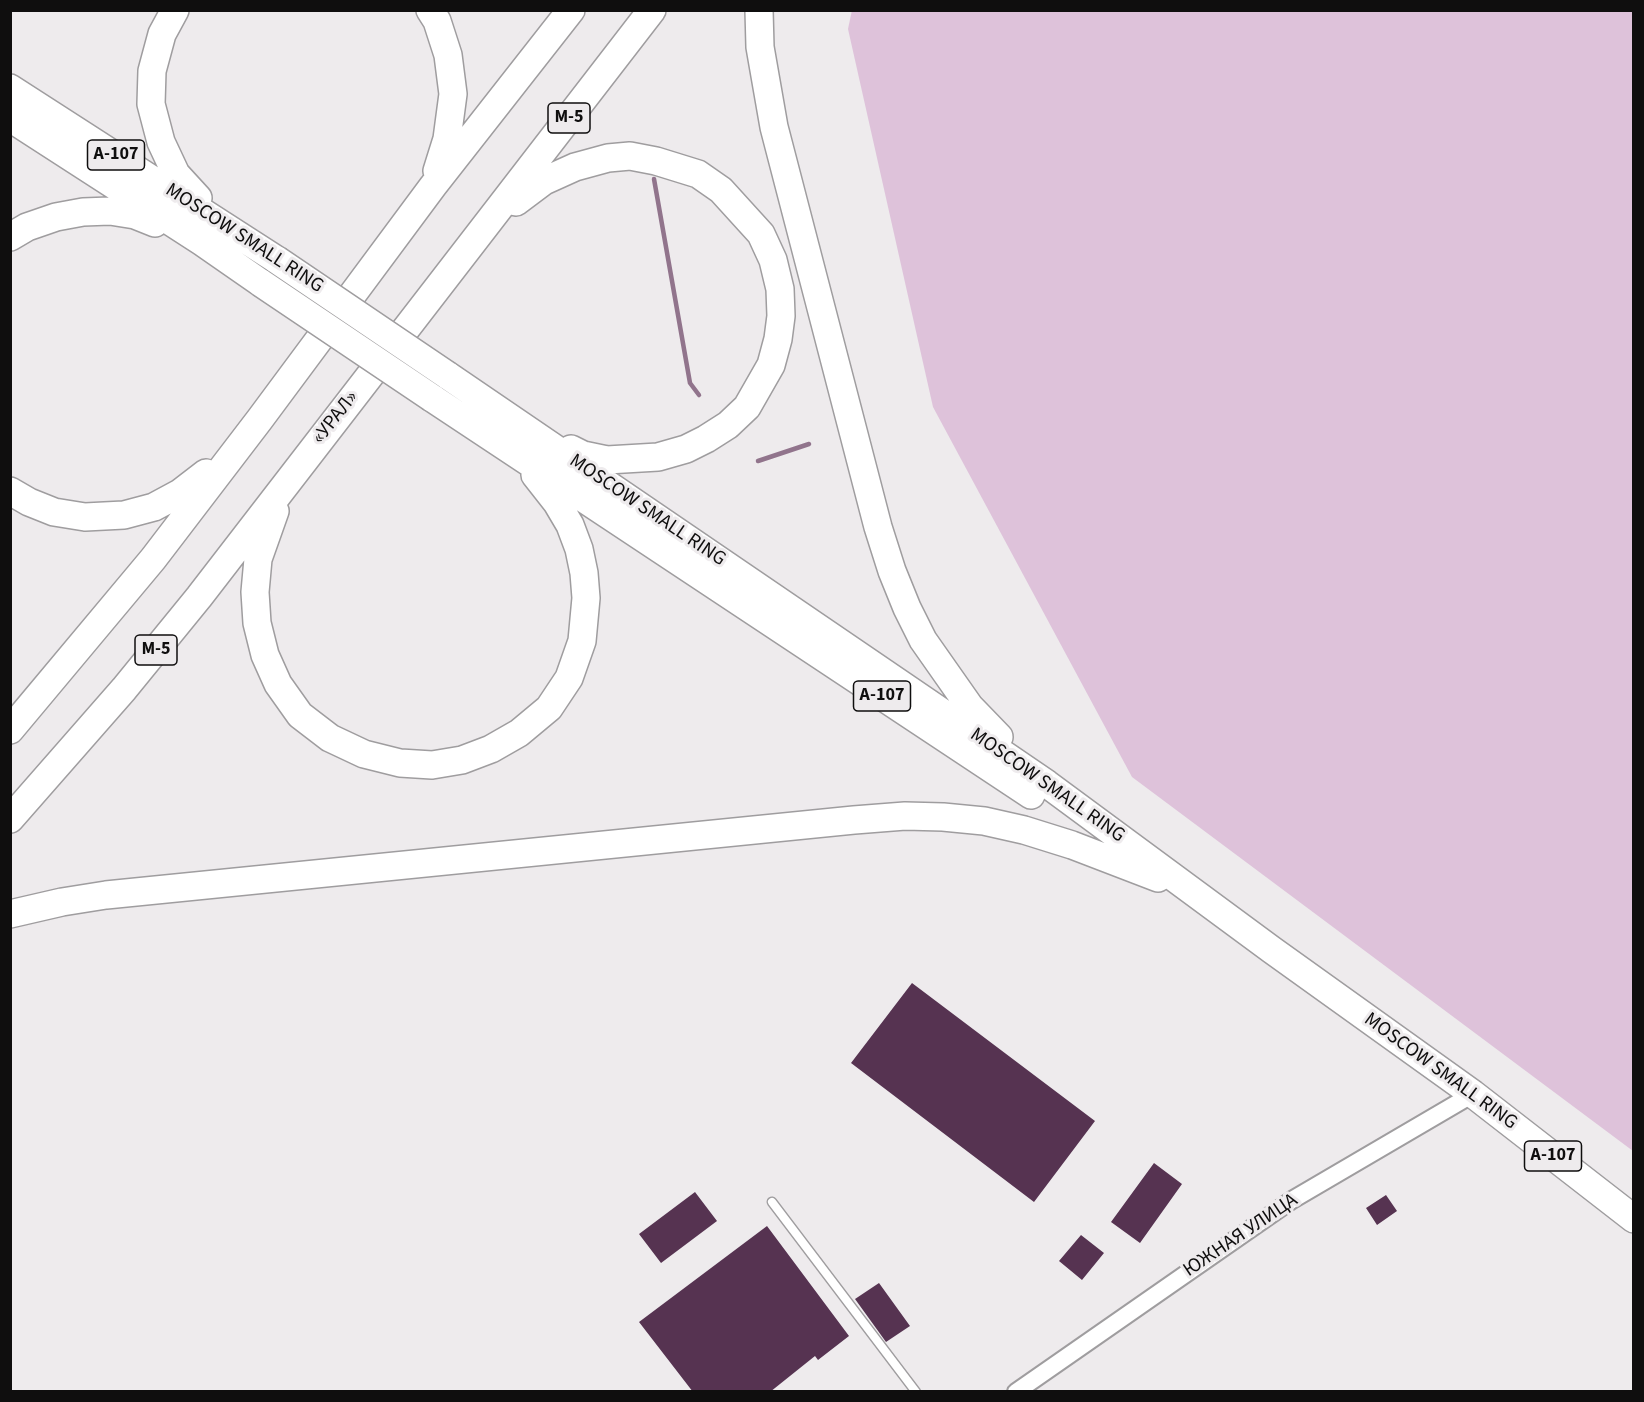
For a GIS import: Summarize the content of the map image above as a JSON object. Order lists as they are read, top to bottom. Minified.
{"streets":{"highway":["М-5","А-107","MOSCOW SMALL RING","«УРАЛ»"],"street":["ЮЖНАЯ УЛИЦА"]},"crossings":[["MOSCOW SMALL RING","ЮЖНАЯ УЛИЦА"]]}
